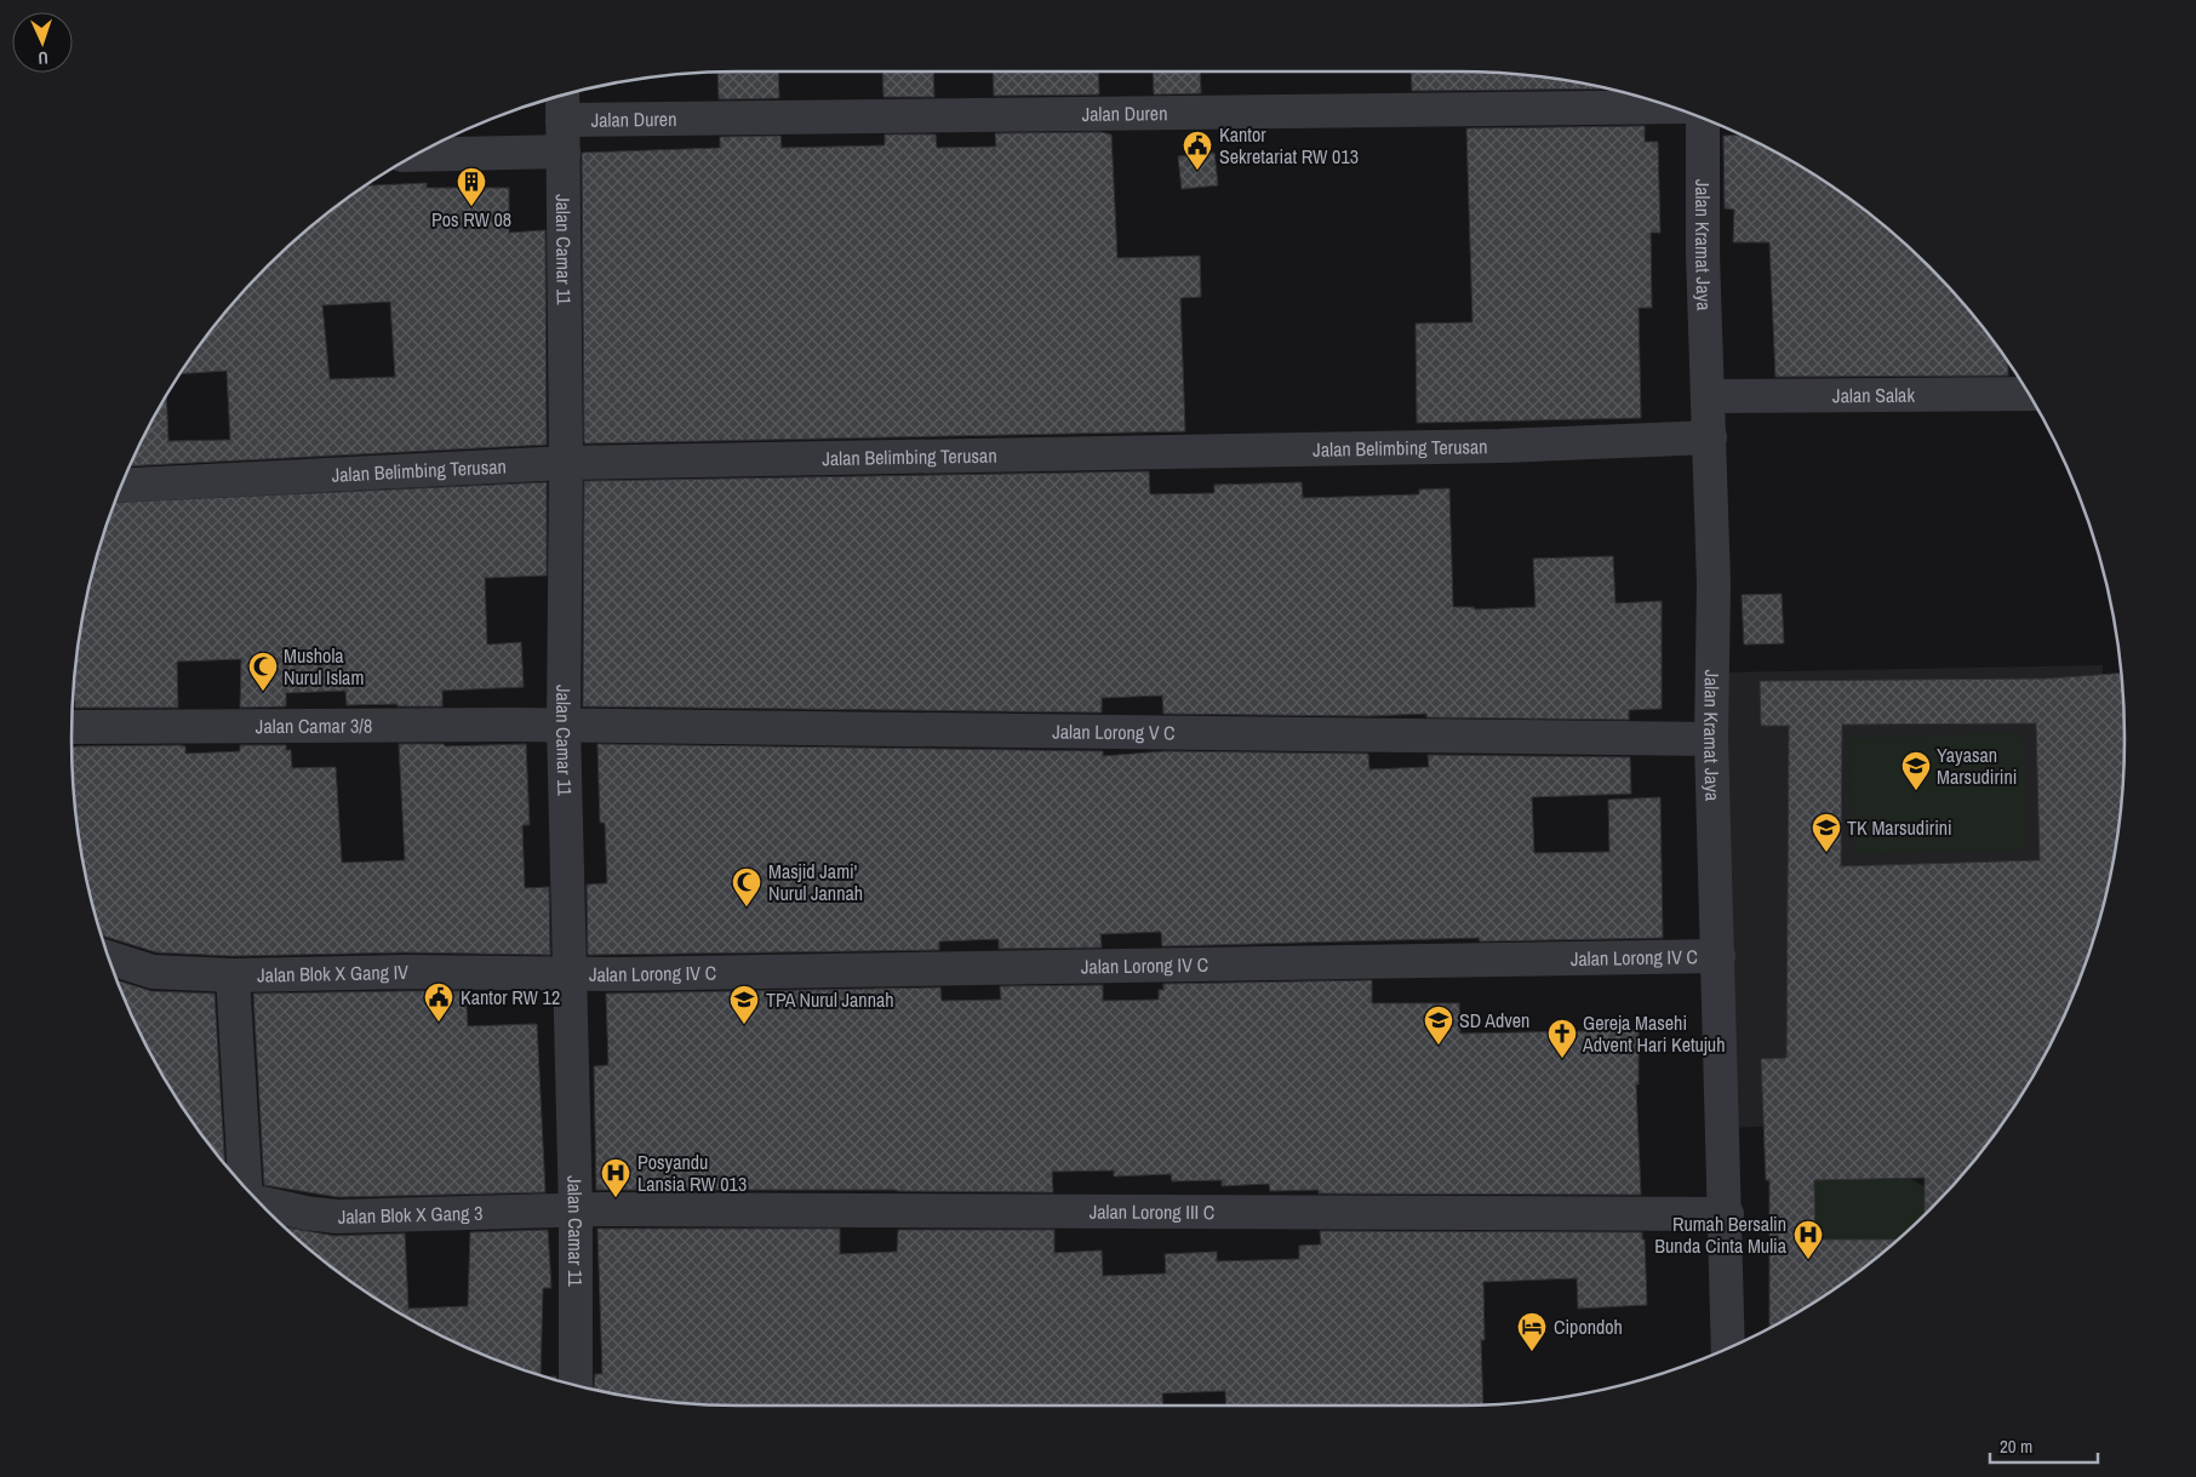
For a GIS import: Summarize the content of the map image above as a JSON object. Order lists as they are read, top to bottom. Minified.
{"streets":{"street":["Jalan Duren","Jalan Kramat Jaya","Jalan Camar 11","Jalan Salak","Jalan Belimbing Terusan","Jalan Camar 3/8","Jalan Lorong V C","Jalan Lorong IV C","Jalan Blok X Gang IV","Jalan Lorong III C","Jalan Blok X Gang 3"]},"crossings":[["Jalan Duren","Jalan Camar 11"],["Jalan Kramat Jaya","Jalan Salak"],["Jalan Kramat Jaya","Jalan Belimbing Terusan"],["Jalan Kramat Jaya","Jalan Lorong V C"],["Jalan Kramat Jaya","Jalan Lorong IV C"],["Jalan Kramat Jaya","Jalan Lorong III C"],["Jalan Camar 11","Jalan Belimbing Terusan"],["Jalan Camar 11","Jalan Camar 3/8"],["Jalan Camar 11","Jalan Lorong V C"],["Jalan Camar 11","Jalan Lorong IV C"],["Jalan Camar 11","Jalan Blok X Gang IV"],["Jalan Camar 11","Jalan Lorong III C"],["Jalan Camar 11","Jalan Blok X Gang 3"],["Jalan Camar 3/8","Jalan Lorong V C"],["Jalan Lorong IV C","Jalan Blok X Gang IV"],["Jalan Lorong III C","Jalan Blok X Gang 3"]],"places":{"public building":["Kantor Sekretariat RW 013","Kantor RW 12"],"building":["Pos RW 08"],"mosque":["Mushola Nurul Islam","Masjid Jami' Nurul Jannah"],"school or university":["Yayasan Marsudirini","TK Marsudirini","TPA Nurul Jannah","SD Adven"],"church":["Gereja Masehi Advent Hari Ketujuh"],"hospital":["Posyandu Lansia RW 013","Rumah Bersalin Bunda Cinta Mulia"],"hotel":["Cipondoh"]},"scale_bar":"20 m","north":"bottom"}
